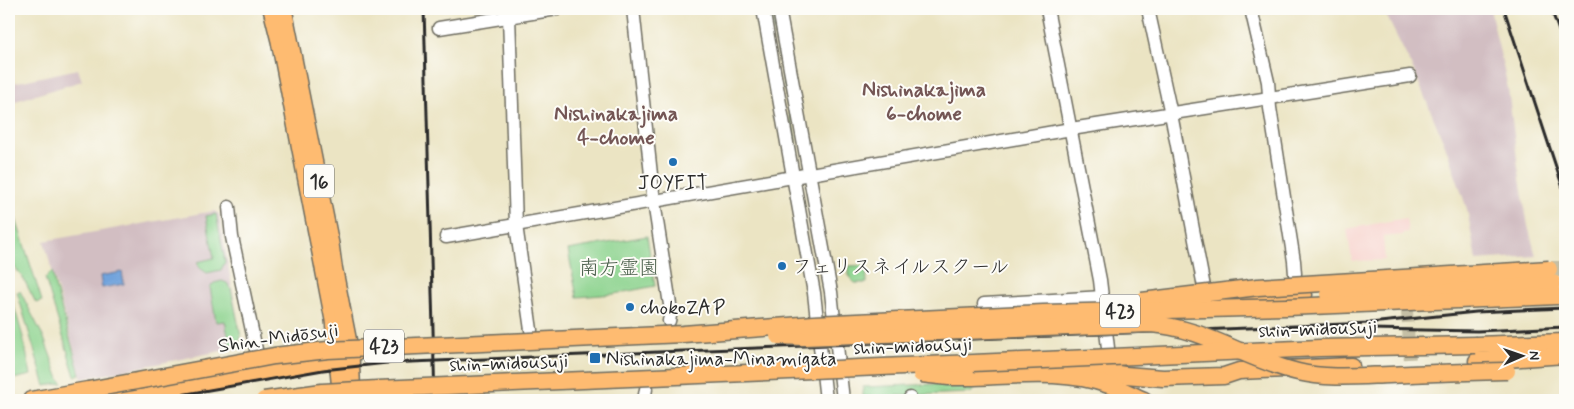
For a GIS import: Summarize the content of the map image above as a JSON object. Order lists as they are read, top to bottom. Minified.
{"streets":{"highway":["423","shin-midousuji","Shin-Midōsuji"],"main road":["16"]},"crossings":[["16","423"],["423","shin-midousuji"],["shin-midousuji","Shin-Midōsuji"]],"districts":["Nishinakajima 6-chome","Nishinakajima 4-chome"],"parks":["南方霊園"],"places":{"other":["JOYFIT","フェリスネイルスクール","chokoZAP"],"transit":["Nishinakajima-Minamigata"]},"north":"right"}
